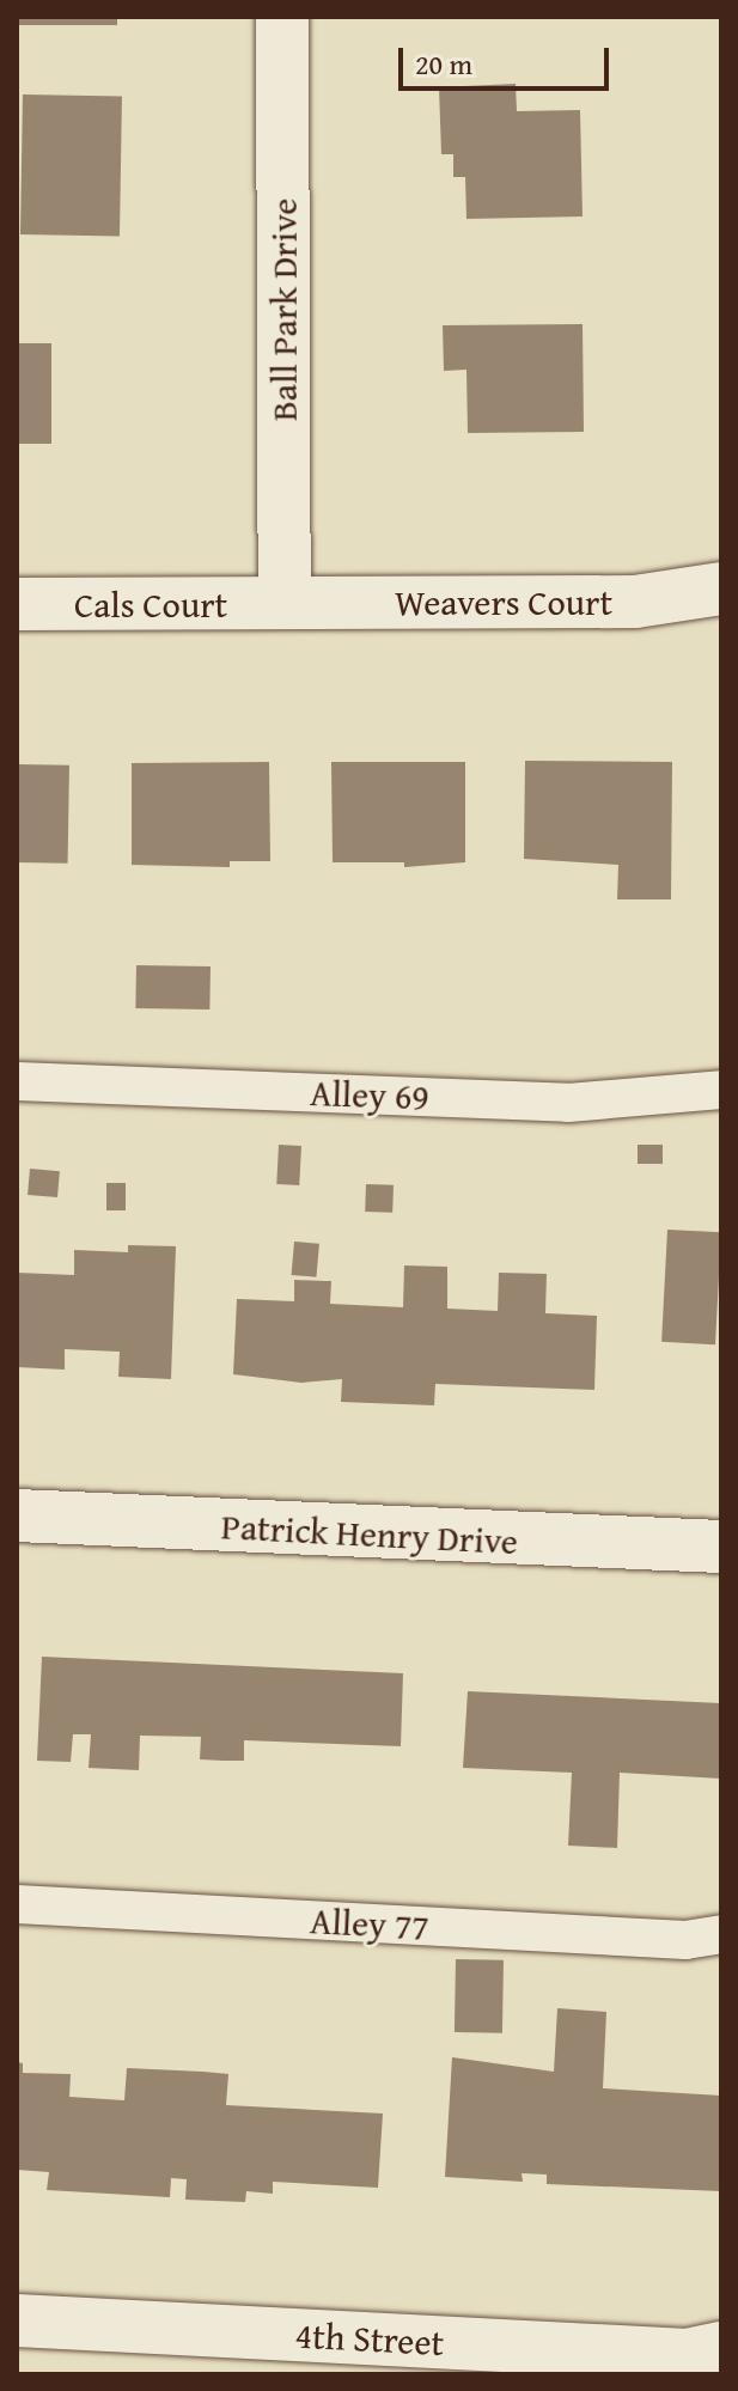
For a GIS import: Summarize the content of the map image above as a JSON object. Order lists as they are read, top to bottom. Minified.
{"streets":{"street":["Ball Park Drive","Weavers Court","Cals Court","Patrick Henry Drive","4th Street"],"lane":["Alley 69","Alley 77"]},"crossings":[["Ball Park Drive","Weavers Court"],["Ball Park Drive","Cals Court"],["Weavers Court","Cals Court"]],"scale_bar":"20 m"}
